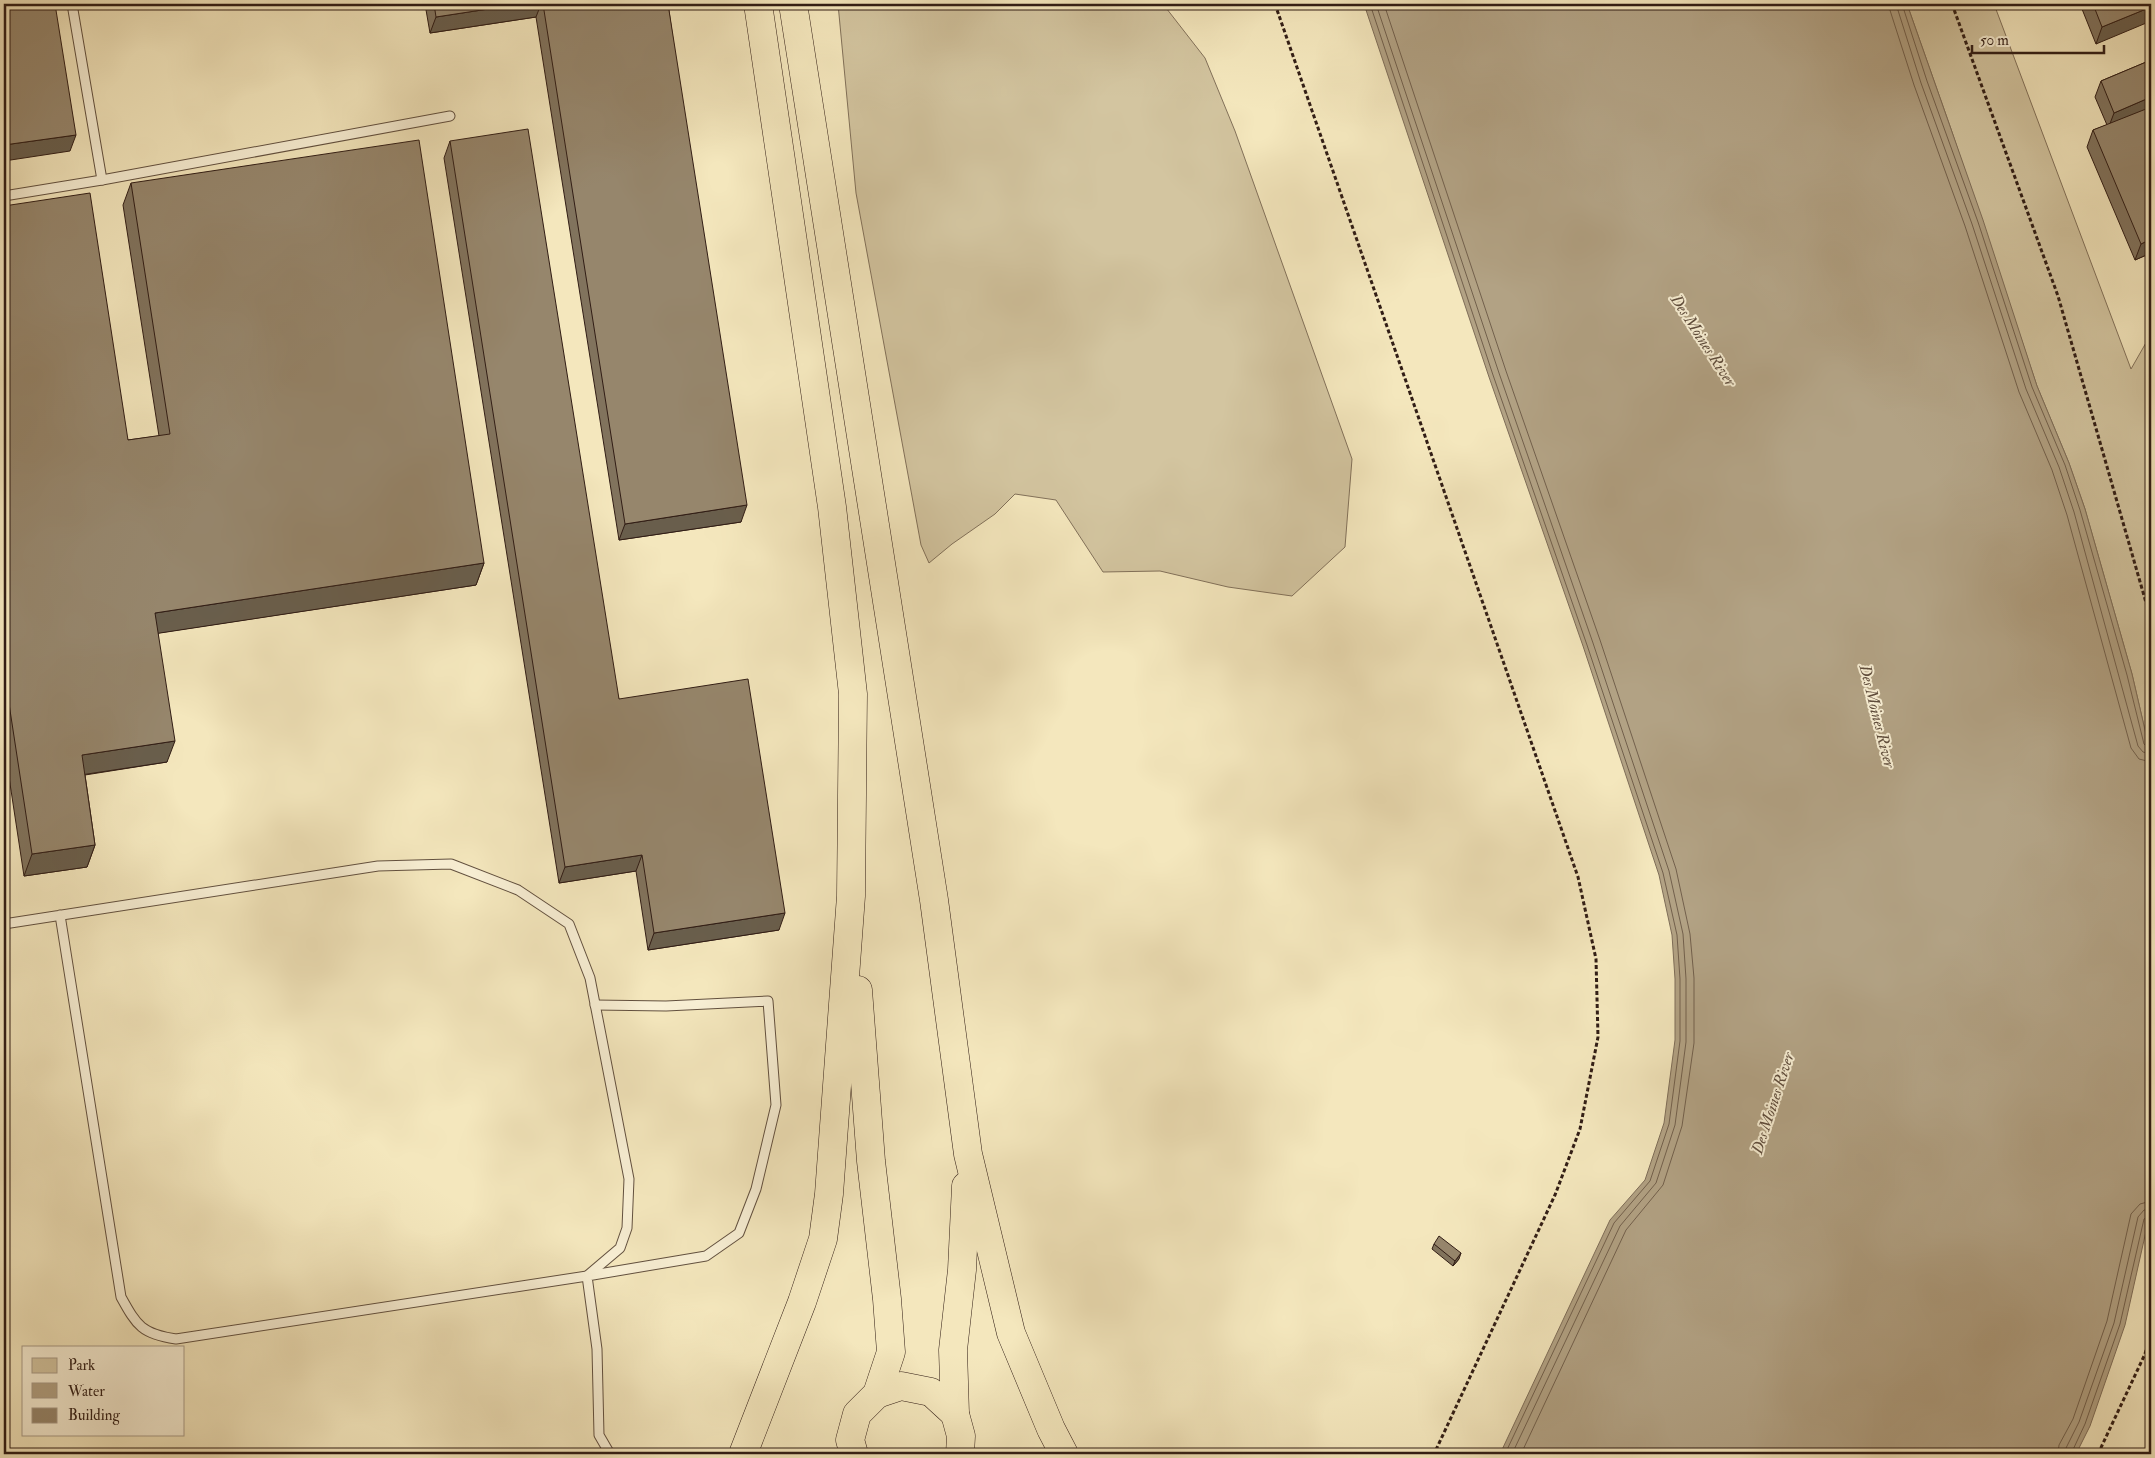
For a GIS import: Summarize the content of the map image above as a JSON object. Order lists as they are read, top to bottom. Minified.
{"water":["Des Moines River"],"legend":["Park","Water","Building"],"scale_bar":"50 m"}
